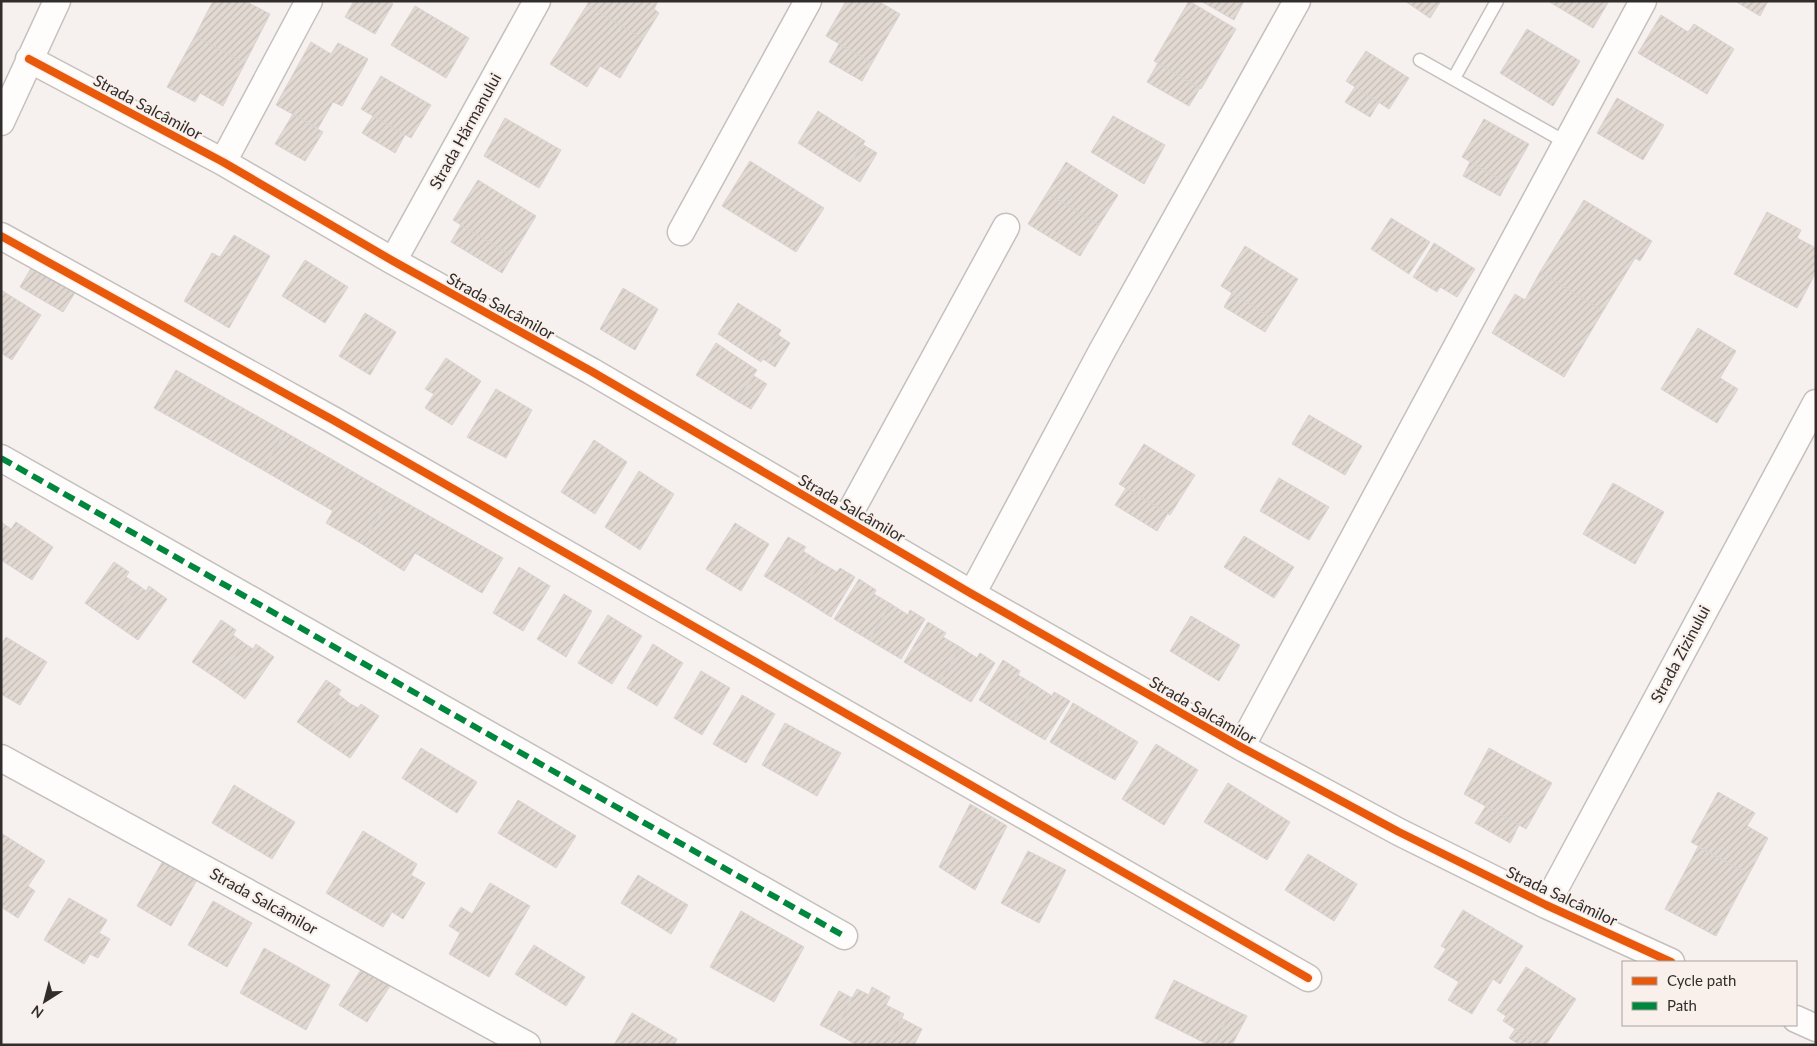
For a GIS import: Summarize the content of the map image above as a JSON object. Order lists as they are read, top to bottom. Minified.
{"streets":{"street":["Strada Salcâmilor","Strada Hărmanului","Strada Zizinului"]},"crossings":[["Strada Salcâmilor","Strada Hărmanului"],["Strada Salcâmilor","Strada Zizinului"]],"legend":["Cycle path","Path"],"north":"bottom left"}
